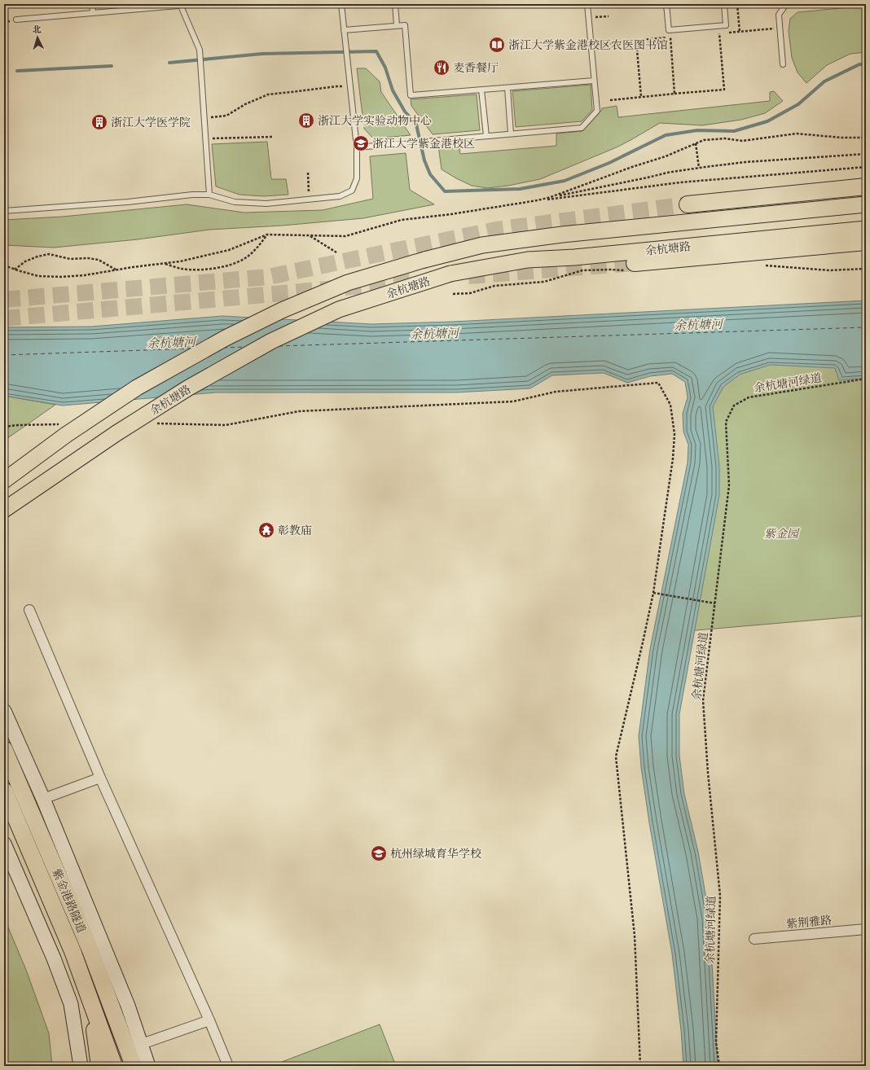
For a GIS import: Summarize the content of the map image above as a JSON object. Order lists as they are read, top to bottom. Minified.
{"streets":{"highway":["紫金港路隧道"],"main road":["余杭塘路"],"street":["紫荆雅路"],"path":["余杭塘河绿道"]},"water":["余杭塘河"],"parks":["紫金园"],"places":{"library":["浙江大学紫金港校区农医图书馆"],"restaurant":["麦香餐厅"],"building":["浙江大学实验动物中心","浙江大学医学院"],"school or university":["浙江大学紫金港校区","杭州绿城育华学校"],"temple":["彰教庙"]},"north":"top"}
